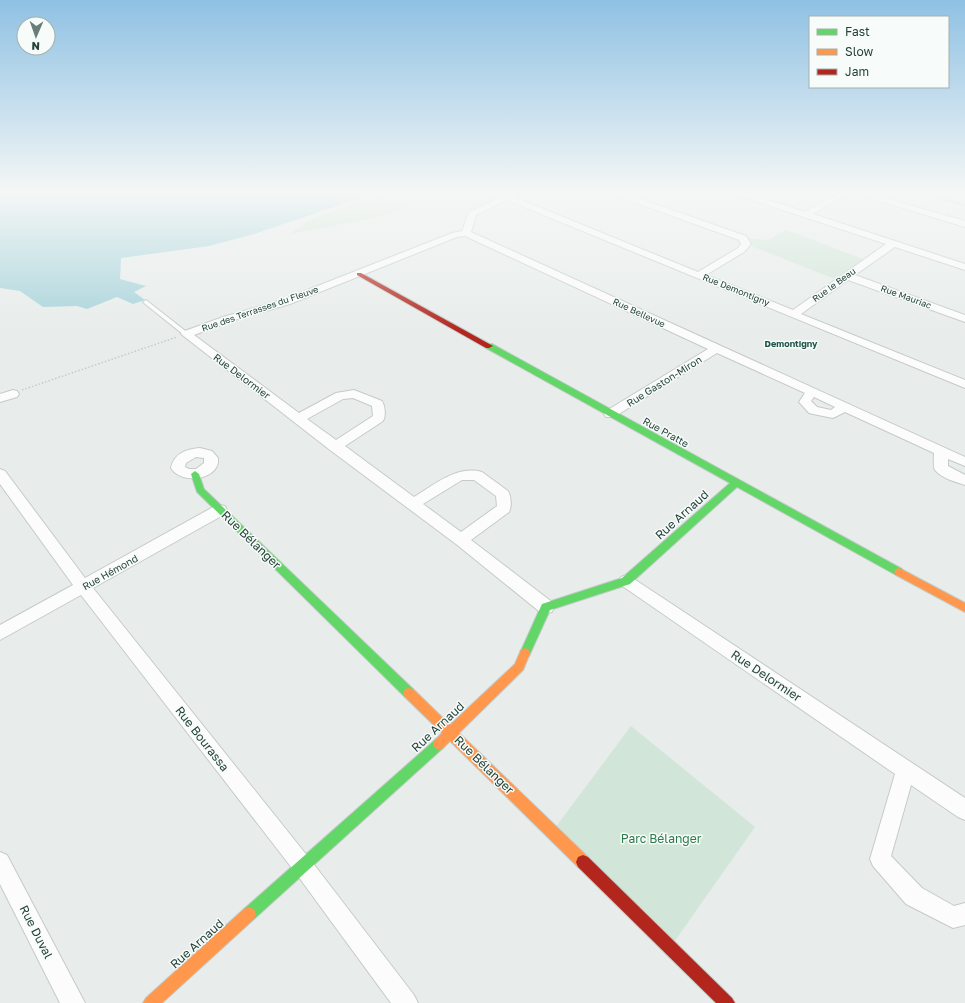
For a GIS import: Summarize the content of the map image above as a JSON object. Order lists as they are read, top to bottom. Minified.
{"streets":{"street":["Rue le Beau","Rue Demontigny","Rue Mauriac","Rue des Terrasses du Fleuve","Rue Bellevue","Rue Delormier","Rue Gaston-Miron","Rue Pratte","Rue Arnaud","Rue Bélanger","Rue Hémond","Rue Bourassa","Rue Duval"]},"crossings":[["Rue le Beau","Rue Demontigny"],["Rue le Beau","Rue Mauriac"],["Rue des Terrasses du Fleuve","Rue Delormier"],["Rue des Terrasses du Fleuve","Rue Pratte"],["Rue Bellevue","Rue Gaston-Miron"],["Rue Delormier","Rue Arnaud"],["Rue Gaston-Miron","Rue Pratte"],["Rue Pratte","Rue Arnaud"],["Rue Arnaud","Rue Bélanger"],["Rue Arnaud","Rue Bourassa"],["Rue Bélanger","Rue Hémond"],["Rue Hémond","Rue Bourassa"]],"districts":["Demontigny"],"parks":["Parc Bélanger"],"legend":["Fast","Slow","Jam"],"north":"bottom"}
